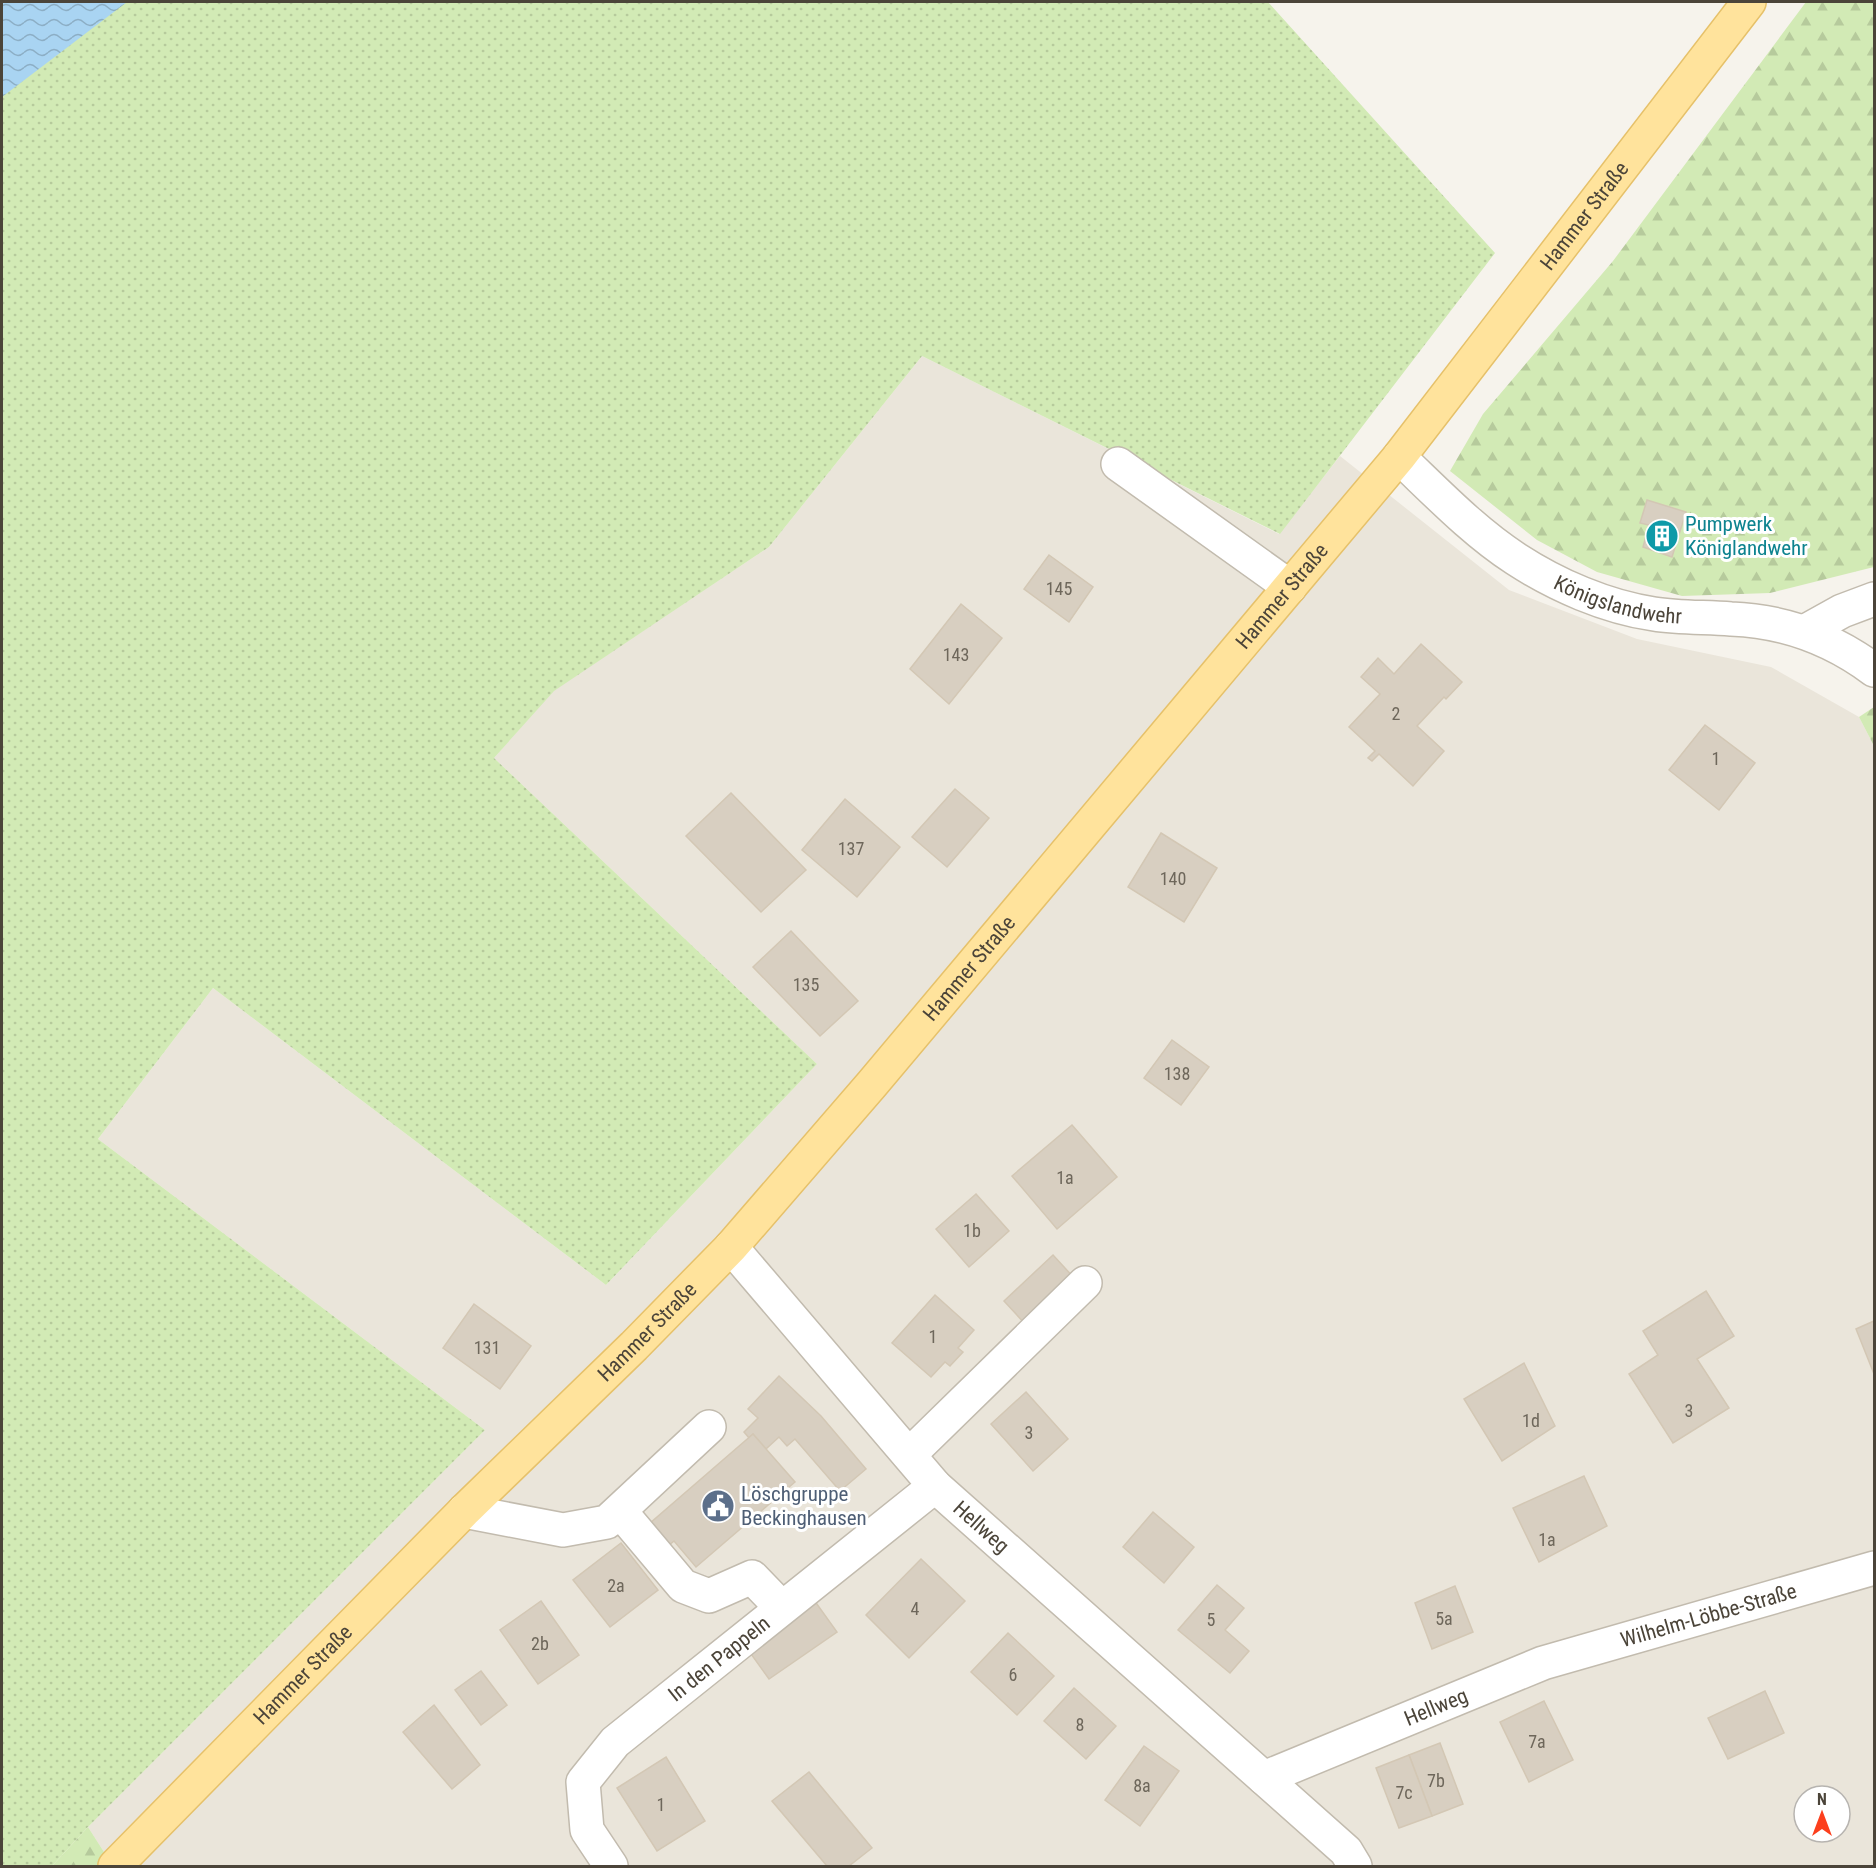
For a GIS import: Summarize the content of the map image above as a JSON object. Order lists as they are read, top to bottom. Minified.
{"streets":{"main road":["Hammer Straße"],"street":["Königslandwehr","Hellweg","Wilhelm-Löbbe-Straße","In den Pappeln"]},"crossings":[["Hammer Straße","Königslandwehr"],["Hammer Straße","Hellweg"],["Hellweg","Wilhelm-Löbbe-Straße"],["Hellweg","In den Pappeln"]],"places":{"building":["Pumpwerk Königlandwehr"],"public building":["Löschgruppe Beckinghausen"]},"house_numbers":["145","143","2","1","137","140","135","138","1a","1b","1","131","3","1d","3","1a","2a","4","5a","5","2b","6","8","7a","7b","8a","7c","1"],"north":"top"}
